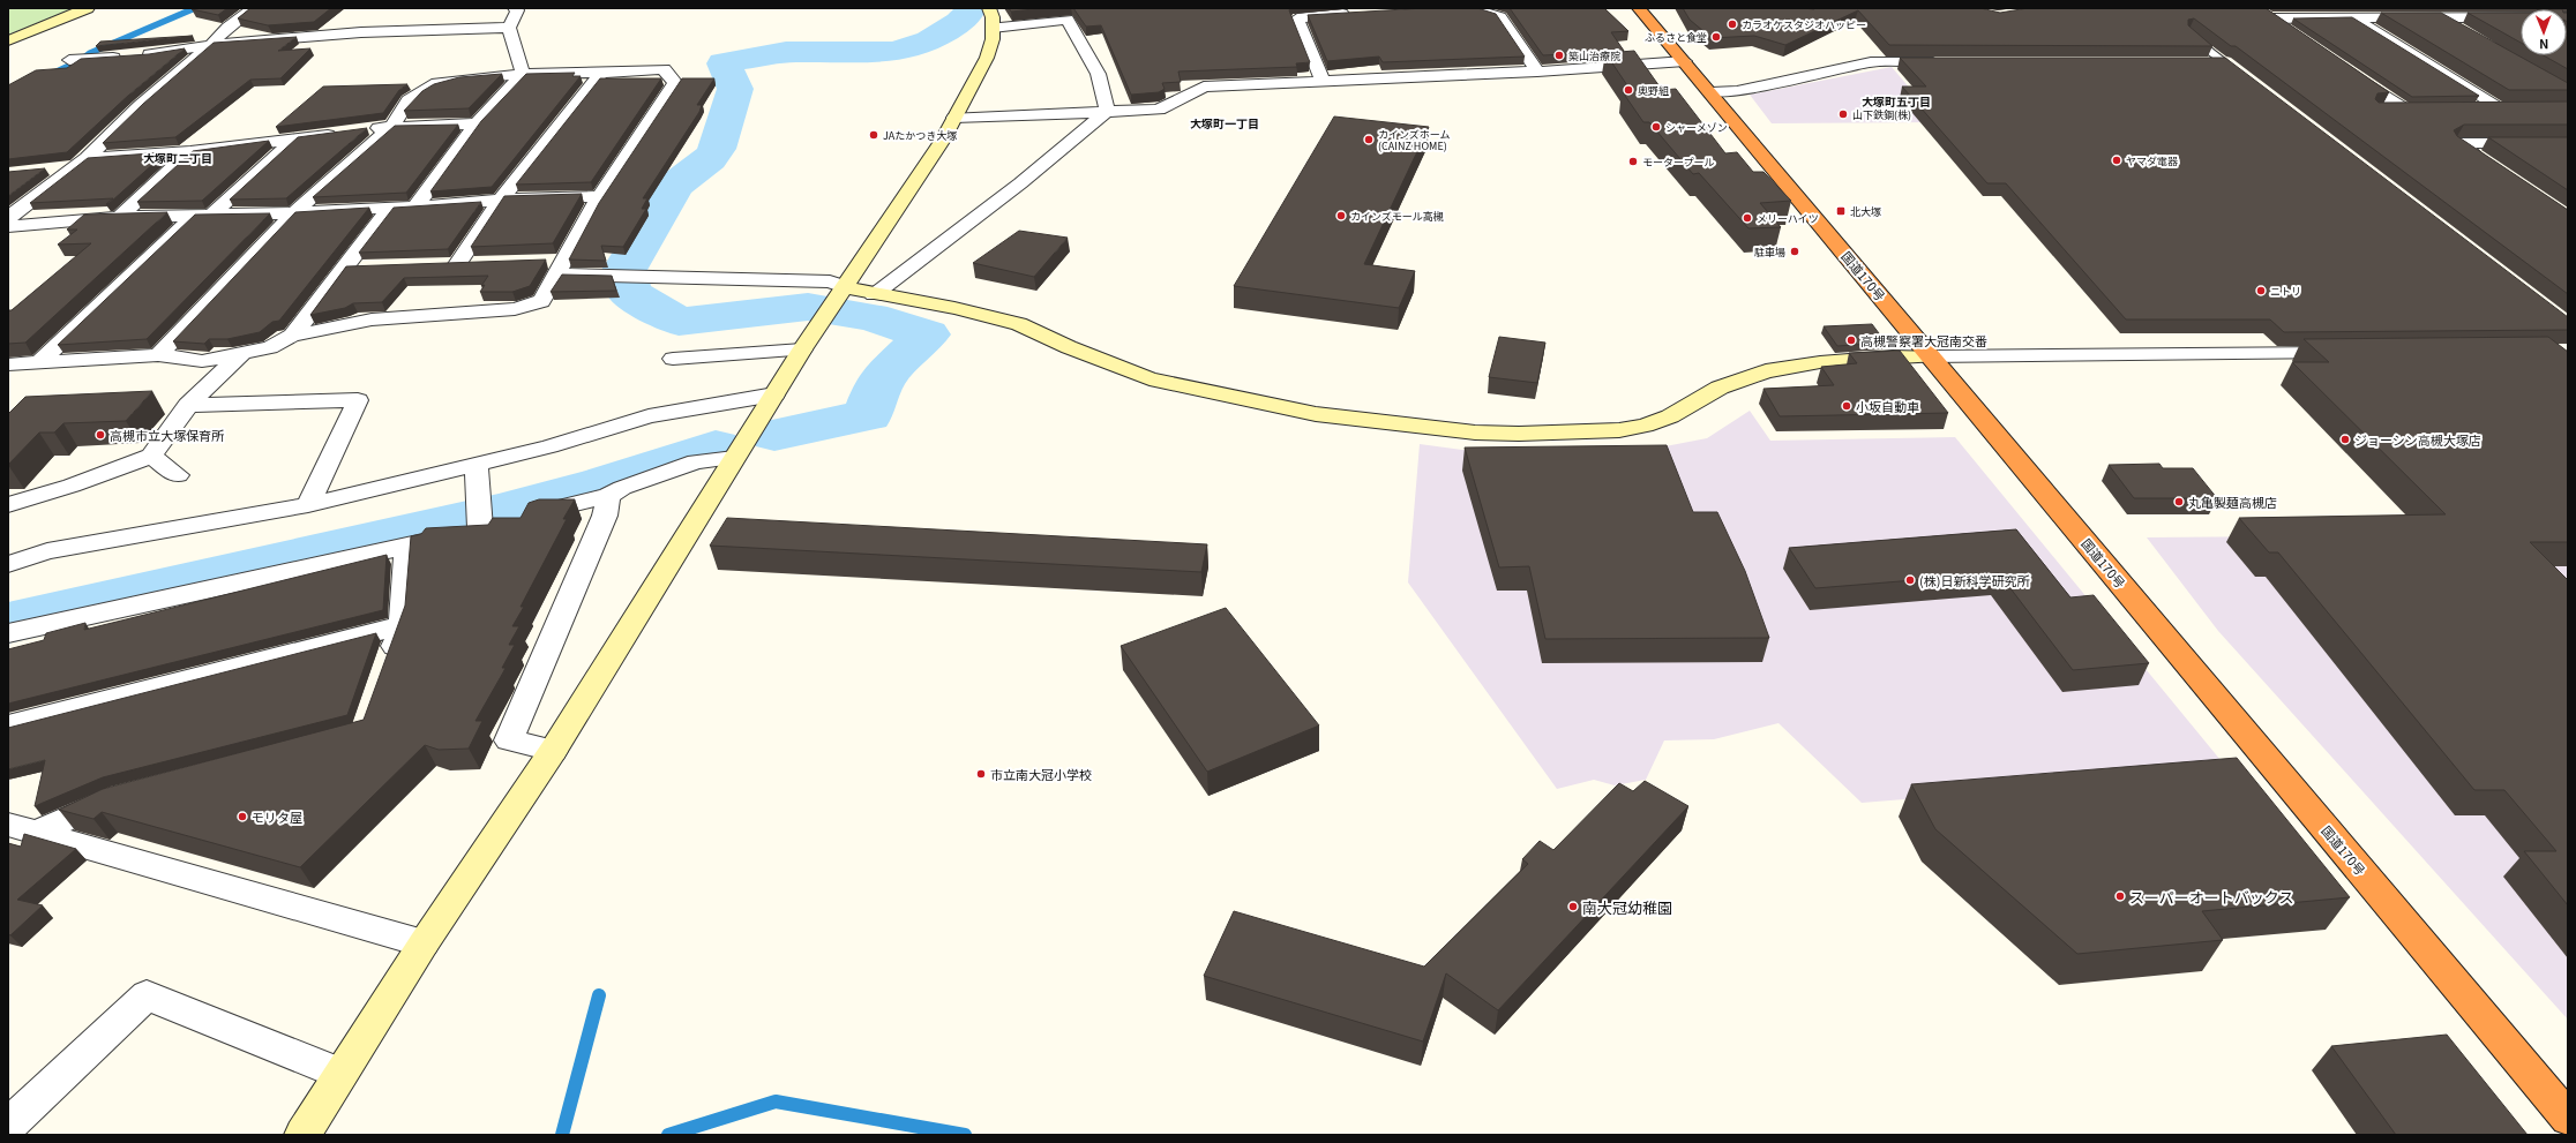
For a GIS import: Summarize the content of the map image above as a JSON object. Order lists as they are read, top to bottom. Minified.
{"streets":{"highway":["国道170号"]},"districts":["大塚町五丁目","大塚町一丁目","大塚町二丁目"],"places":{"other":["カラオケスタジオハッピー","ふるさと食堂","築山治療院","奥野組","山下鉄鋼(株)","シャーメゾン","JAたかつき大塚","カインズホーム (CAINZ HOME)","ヤマダ電器","モータープール","カインズモール高槻","メリーハイツ","駐車場","ニトリ","高槻警察署大冠南交番","小坂自動車","高槻市立大塚保育所","ジョーシン高槻大塚店","丸亀製麺高槻店","(株)日新科学研究所","市立南大冠小学校","モリタ屋","スーパーオートバックス","南大冠幼稚園"],"transit":["北大塚"]},"north":"bottom"}
